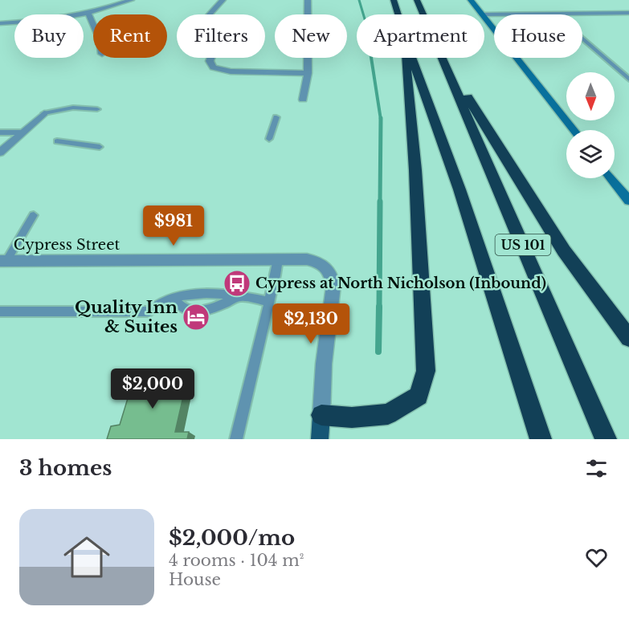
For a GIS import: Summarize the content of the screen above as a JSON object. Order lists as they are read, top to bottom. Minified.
{"streets":{"highway":["US 101"],"street":["Cypress Street"]},"places":{"bus stop":["Cypress at North Nicholson (Inbound)"],"hotel":["Quality Inn & Suites"]},"north":"bottom","page":{"chip":["Buy","Rent","Filters","New","Apartment","House"],"price":["$981","$2,130","$2,000"],"heading":"3 homes","list":[{"name":"$2,000/mo","note":"4 rooms · 104 m² · House"}]}}
